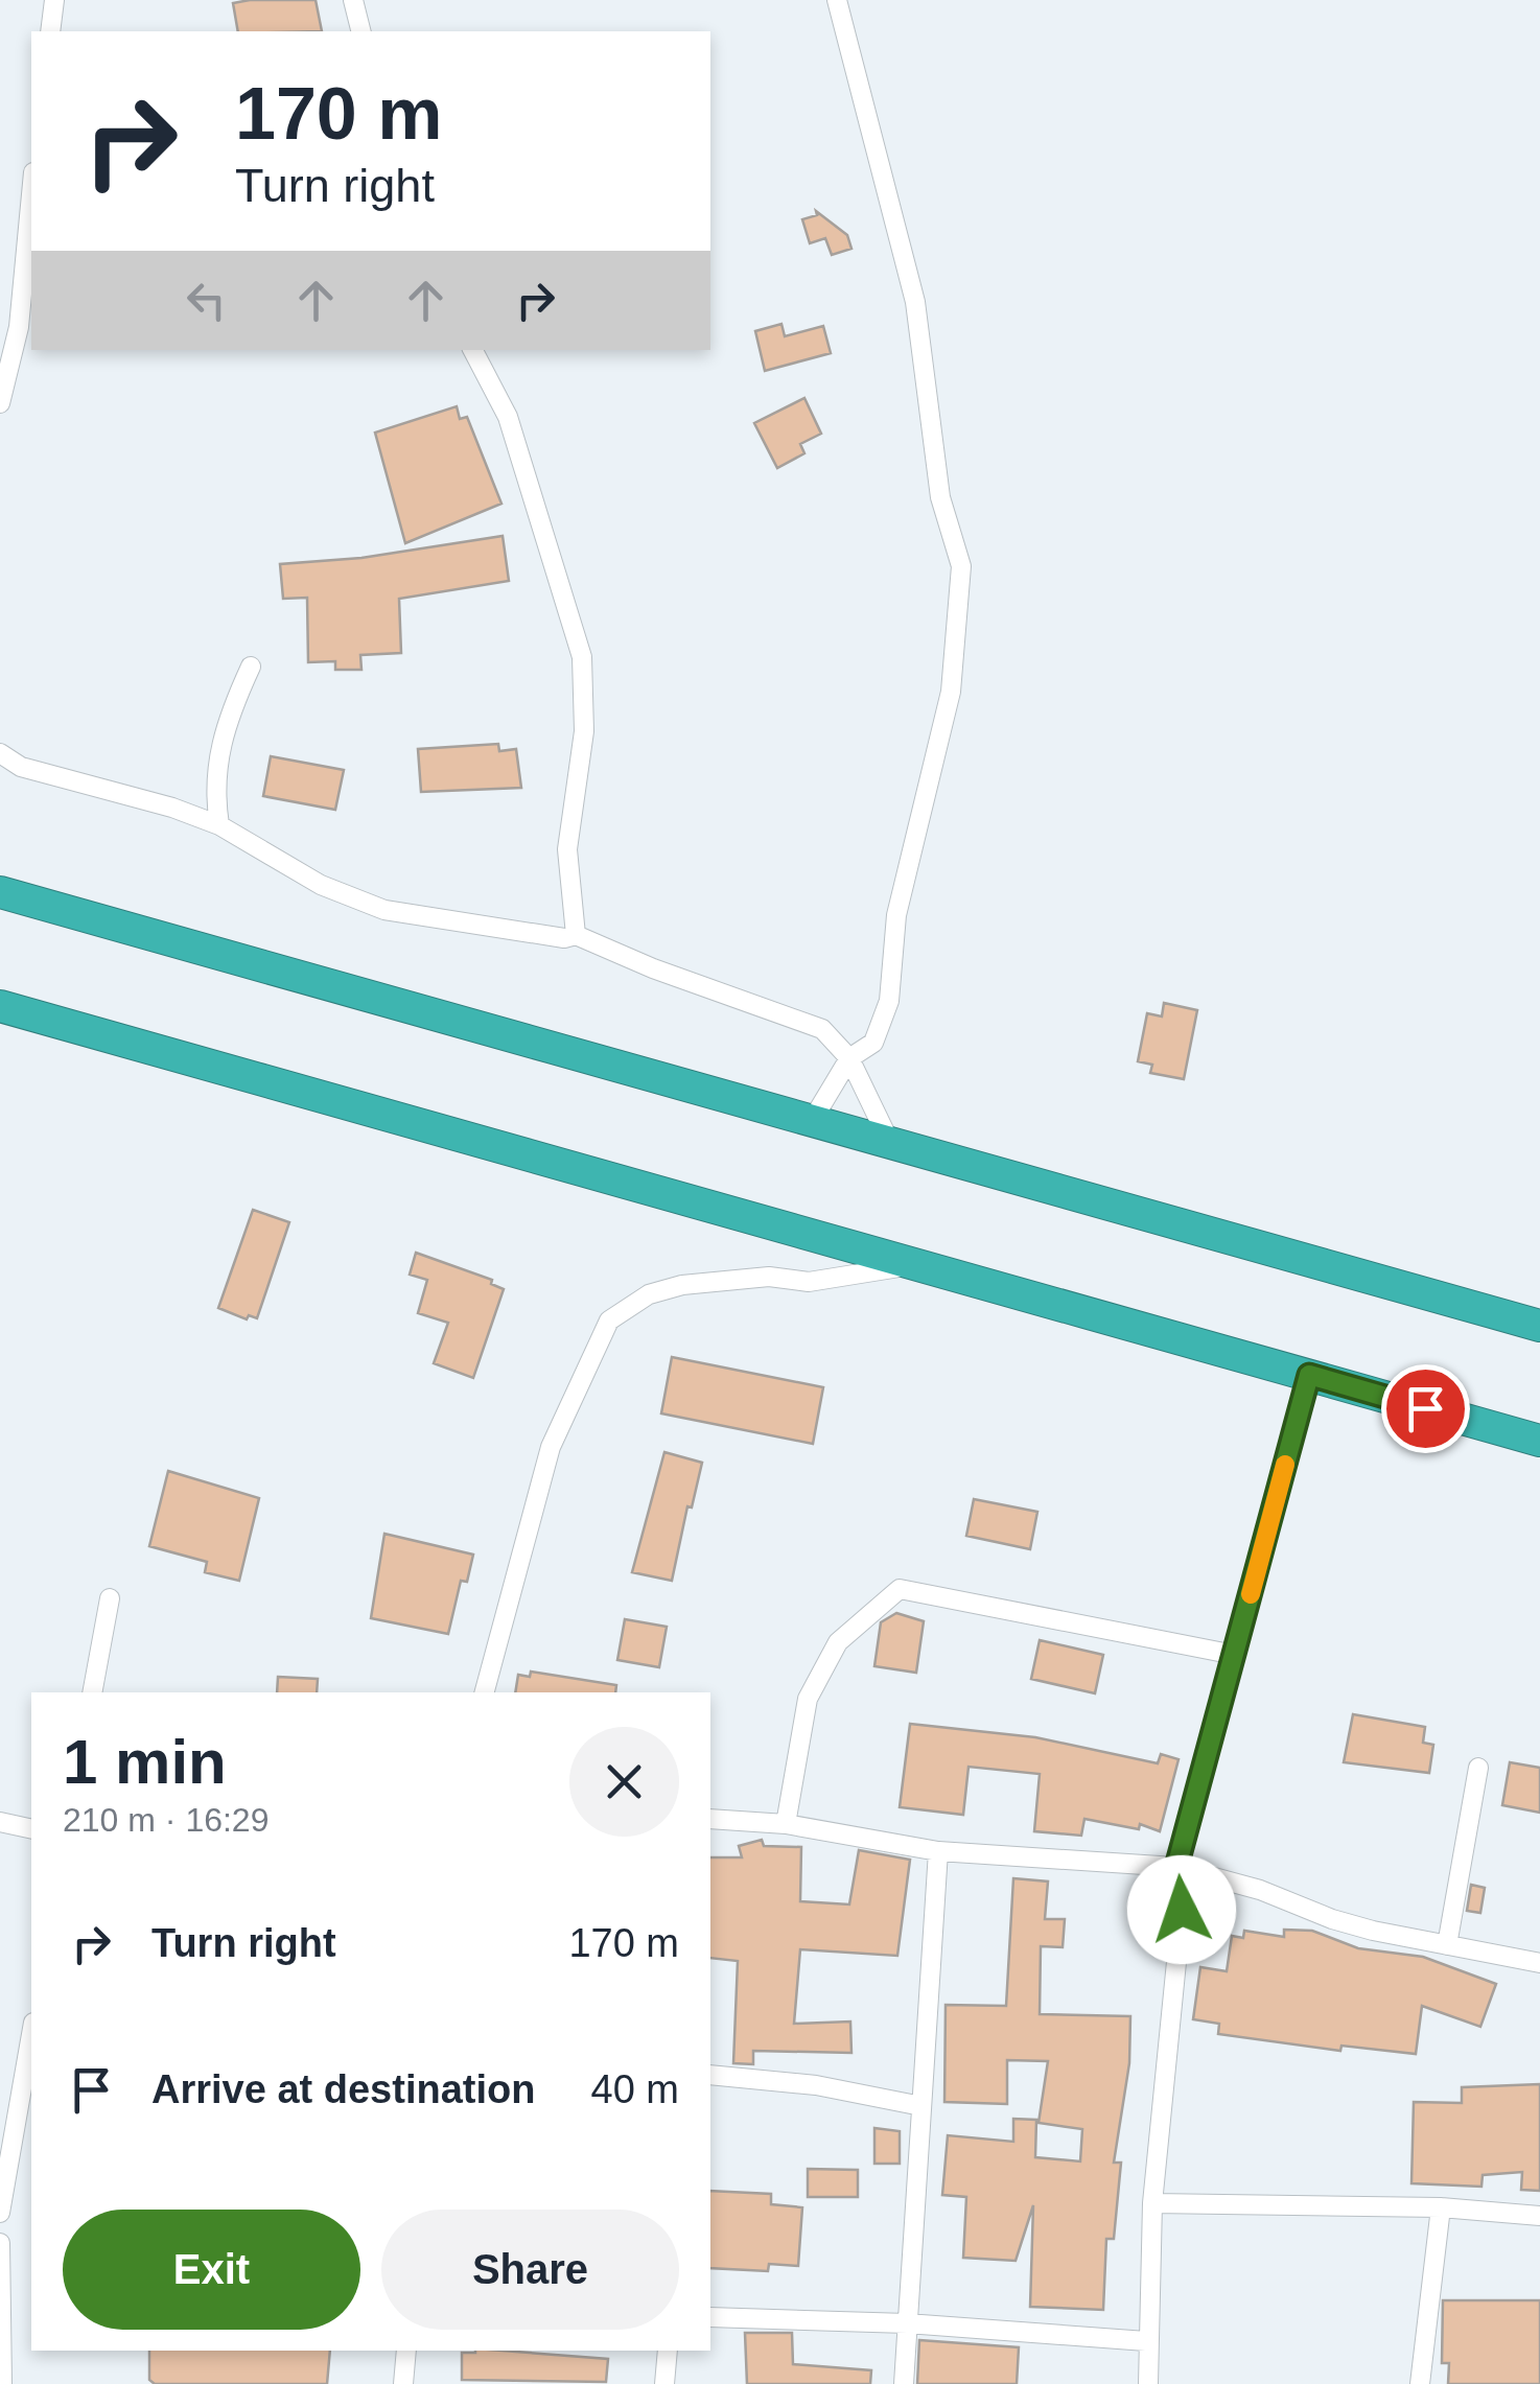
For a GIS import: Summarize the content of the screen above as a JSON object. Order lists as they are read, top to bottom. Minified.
{"page":{"turn":["170 m","Turn right"],"heading":["1 min","210 m · 16:29"],"list":[{"name":"Turn right","value":"170 m"},{"name":"Arrive at destination","value":"40 m"}],"buttons":["Exit","Share"]}}
